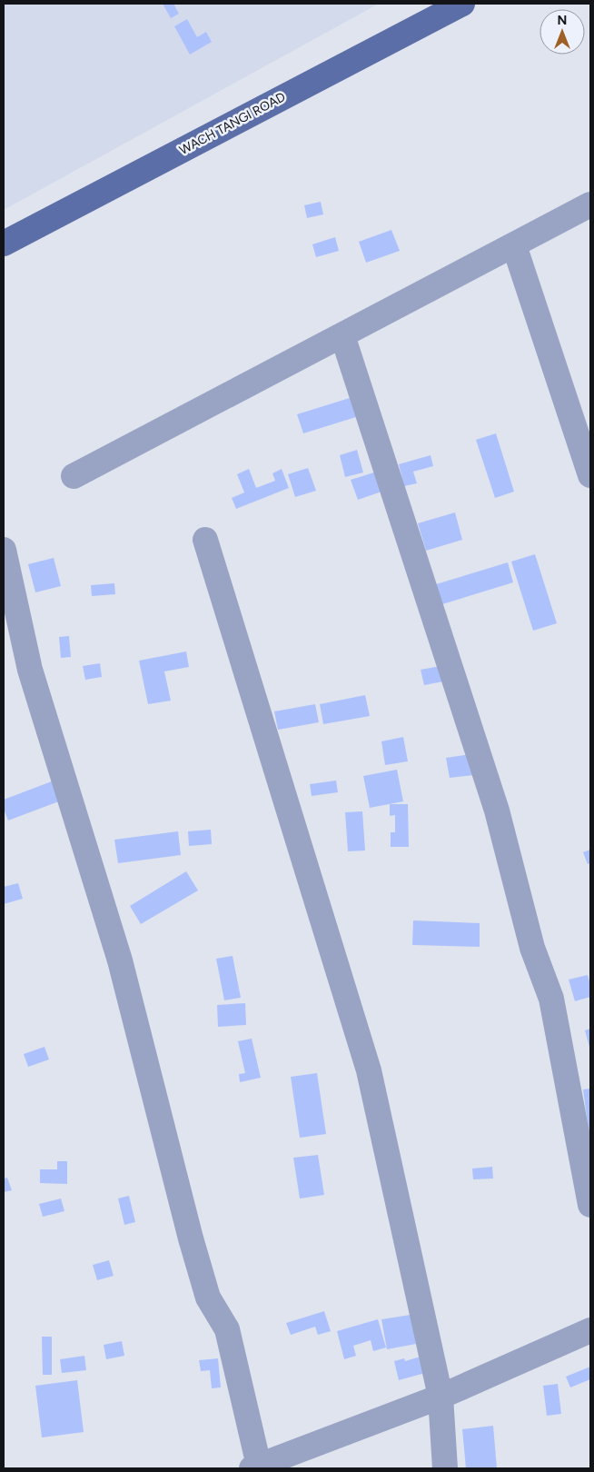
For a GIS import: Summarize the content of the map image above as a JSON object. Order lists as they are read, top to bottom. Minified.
{"streets":{"main road":["WACH TANGI ROAD"]},"north":"top"}
